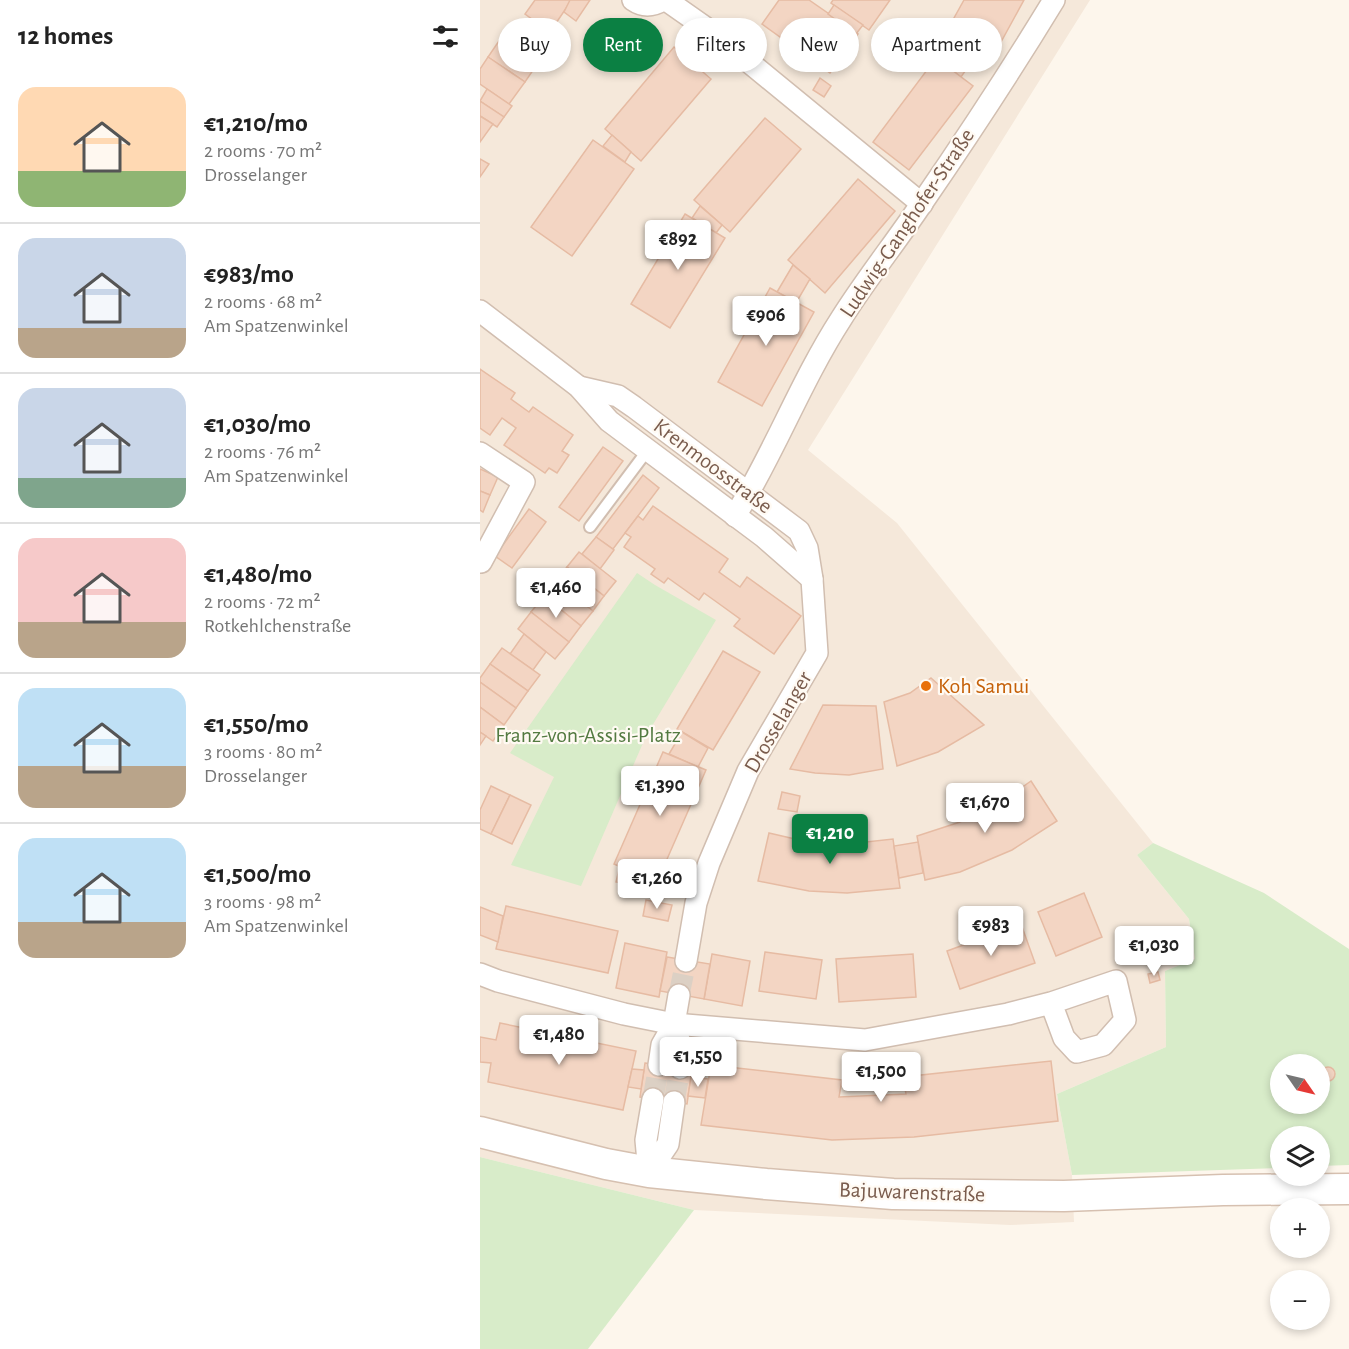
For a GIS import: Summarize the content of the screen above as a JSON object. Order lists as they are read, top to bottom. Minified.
{"streets":{"main road":["Bajuwarenstraße"],"street":["Ludwig-Ganghofer-Straße","Krenmoosstraße","Drosselanger"]},"crossings":[["Ludwig-Ganghofer-Straße","Krenmoosstraße"],["Krenmoosstraße","Drosselanger"]],"parks":["Franz-von-Assisi-Platz"],"places":["Koh Samui"],"north":"bottom right","page":{"heading":"12 homes","chip":["Buy","Rent","Filters","New","Apartment"],"list":[{"name":"€1,210/mo","note":"2 rooms · 70 m² · Drosselanger"},{"name":"€983/mo","note":"2 rooms · 68 m² · Am Spatzenwinkel"},{"name":"€1,030/mo","note":"2 rooms · 76 m² · Am Spatzenwinkel"},{"name":"€1,480/mo","note":"2 rooms · 72 m² · Rotkehlchenstraße"},{"name":"€1,550/mo","note":"3 rooms · 80 m² · Drosselanger"},{"name":"€1,500/mo","note":"3 rooms · 98 m² · Am Spatzenwinkel"}],"price":["€892","€906","€1,460","€1,390","€1,670","€1,210","€1,260","€983","€1,030","€1,480","€1,550","€1,500"],"map_buttons":["+","−"]}}
